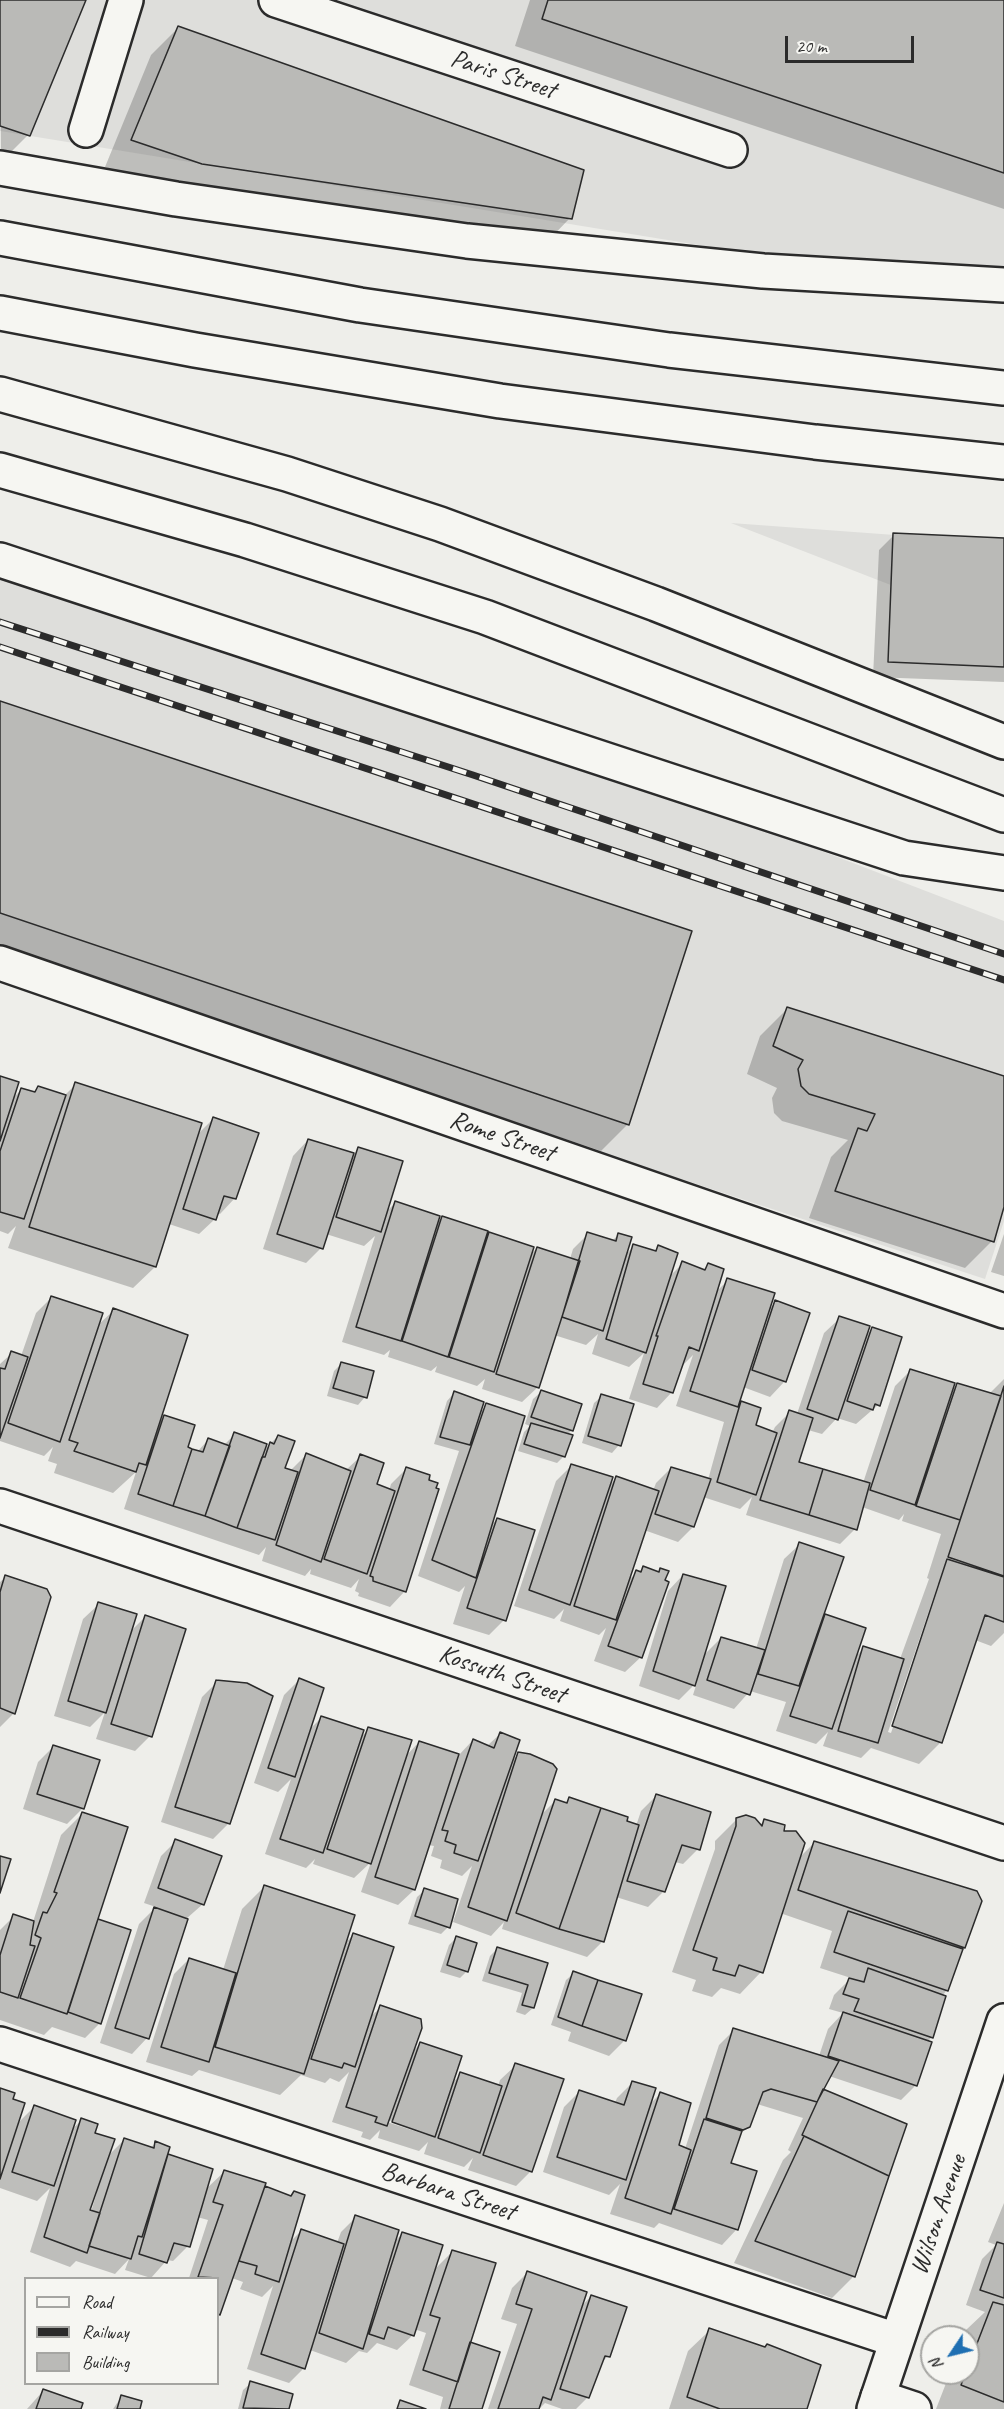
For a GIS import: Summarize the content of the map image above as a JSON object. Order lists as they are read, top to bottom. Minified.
{"streets":{"main road":["Paris Street","Rome Street","Kossuth Street","Barbara Street","Wilson Avenue"]},"crossings":[["Barbara Street","Wilson Avenue"]],"legend":["Road","Railway","Building"],"scale_bar":"20 m","north":"bottom left"}
